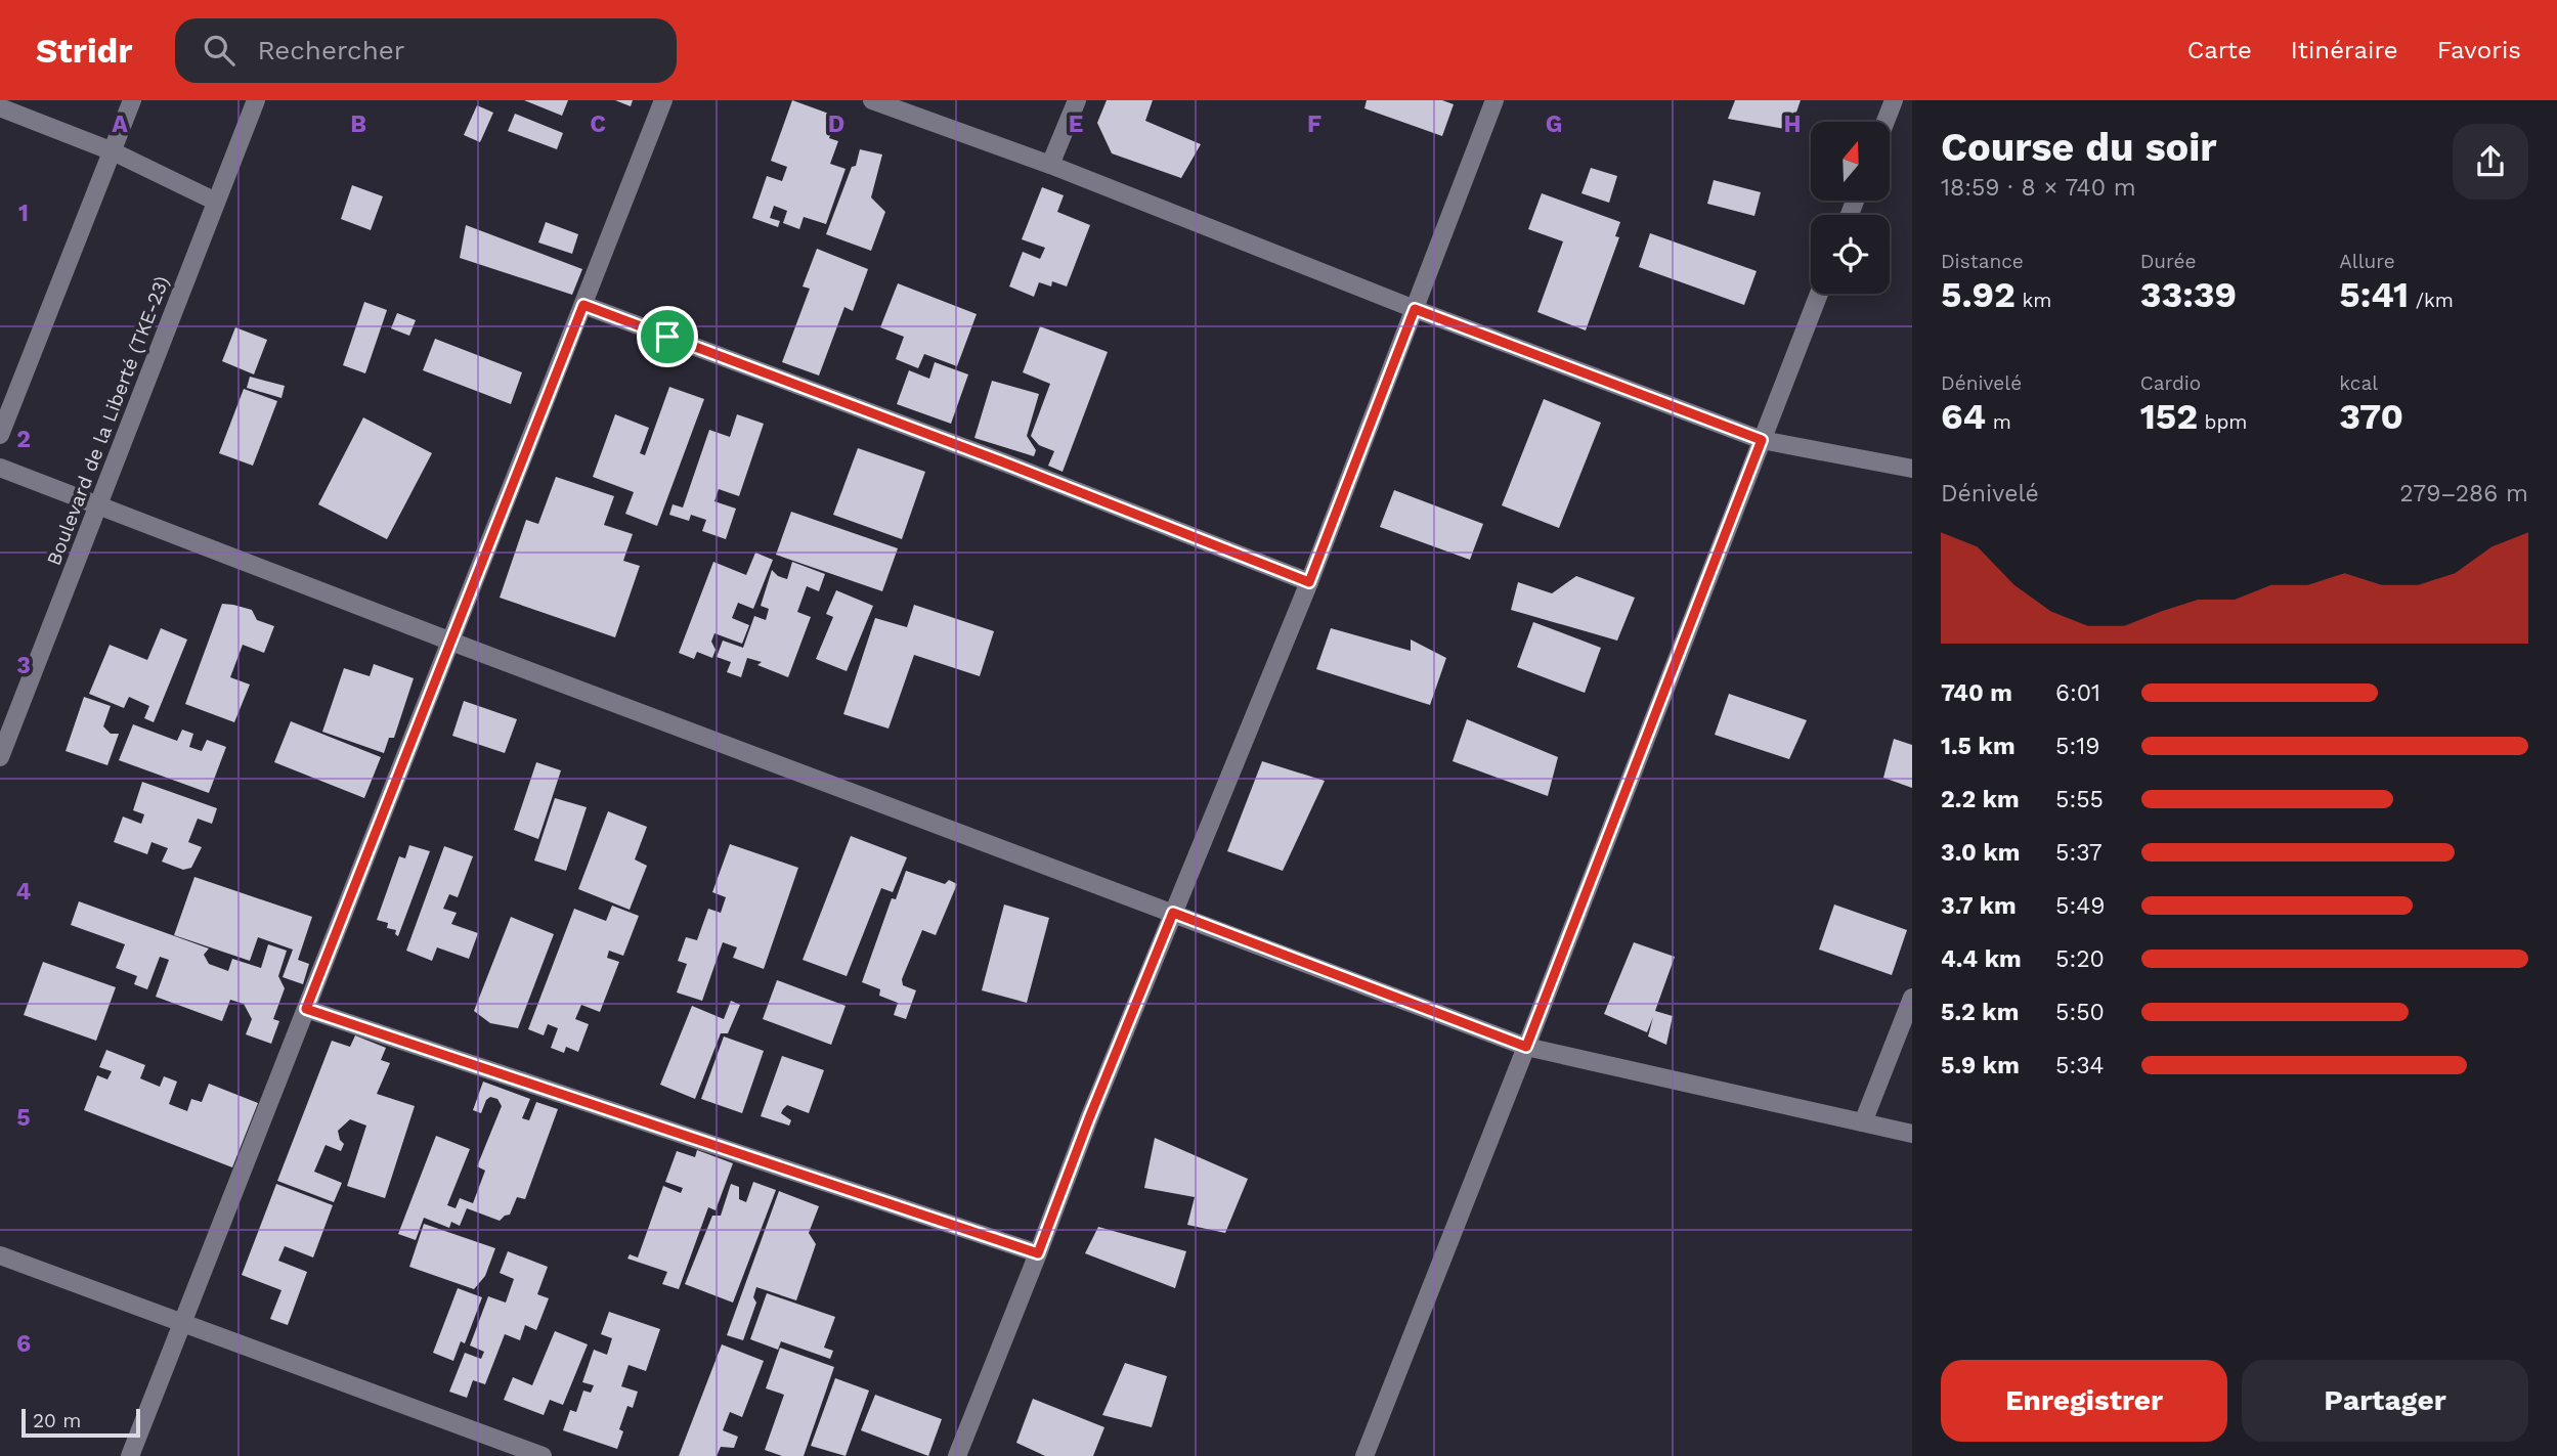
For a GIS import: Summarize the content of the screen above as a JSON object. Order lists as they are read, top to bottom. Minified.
{"streets":{"street":["Boulevard de la Liberté (TKE-23)"]},"scale_bar":"20 m","north":"top","page":{"header":"Stridr","search":"Rechercher","nav":["Carte","Itinéraire","Favoris"],"heading":["Course du soir","18:59 · 8 × 740 m"],"stats":[["Distance","5.92 km"],["Durée","33:39"],["Allure","5:41 /km"],["Dénivelé","64 m"],["Cardio","152 bpm"],["kcal","370"]],"chart":["Dénivelé","279–286 m"],"list":[{"name":"740 m","note":"6:01"},{"name":"1.5 km","note":"5:19"},{"name":"2.2 km","note":"5:55"},{"name":"3.0 km","note":"5:37"},{"name":"3.7 km","note":"5:49"},{"name":"4.4 km","note":"5:20"},{"name":"5.2 km","note":"5:50"},{"name":"5.9 km","note":"5:34"}],"buttons":["Enregistrer","Partager"],"scale":"20 m"},"grid":{"columns":["A","B","C","D","E","F","G","H"],"rows":["1","2","3","4","5","6"]}}
